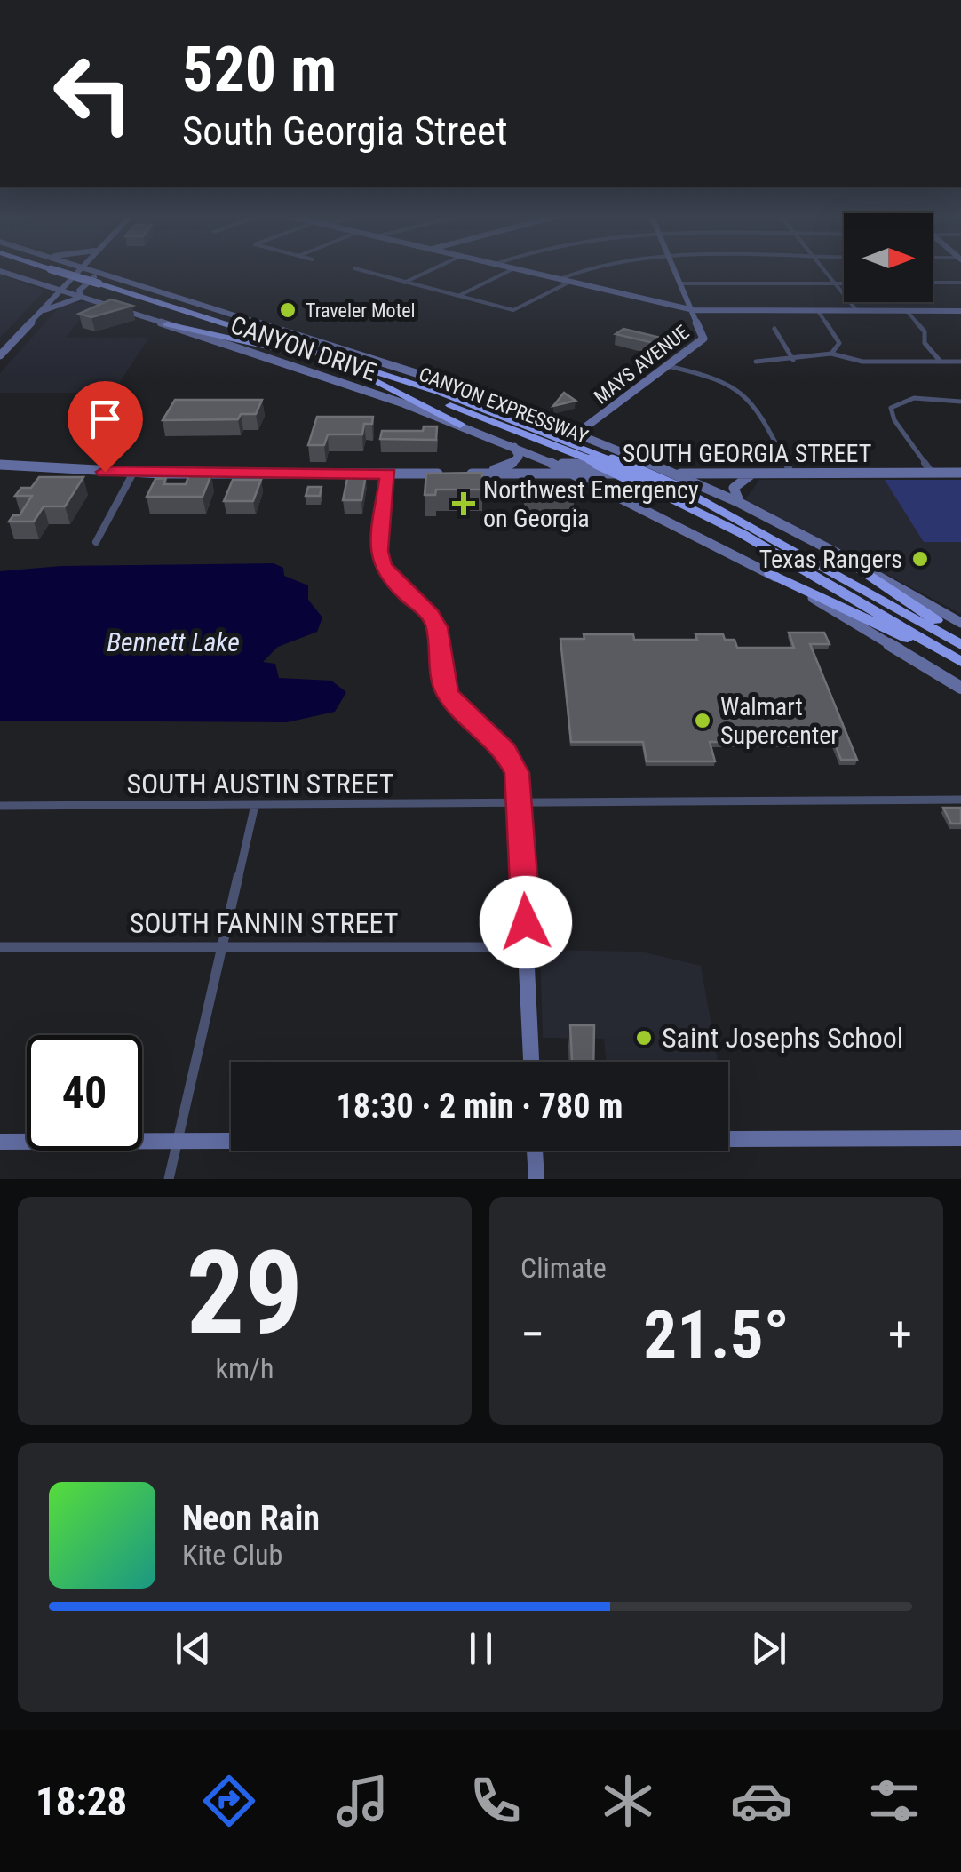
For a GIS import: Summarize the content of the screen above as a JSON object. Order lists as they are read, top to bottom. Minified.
{"streets":{"highway":["CANYON EXPRESSWAY"],"main road":["CANYON DRIVE","MAYS AVENUE","SOUTH GEORGIA STREET"],"street":["SOUTH AUSTIN STREET","SOUTH FANNIN STREET"]},"crossings":[["CANYON DRIVE","MAYS AVENUE"],["CANYON DRIVE","CANYON EXPRESSWAY"],["CANYON DRIVE","SOUTH GEORGIA STREET"]],"water":["Bennett Lake"],"places":{"other":["Traveler Motel","Texas Rangers","Walmart Supercenter","Saint Josephs School"],"health":["Northwest Emergency on Georgia"]},"north":"right","page":{"turn":["520 m","South Georgia Street"],"limit":"40","trip":"18:30 · 2 min · 780 m","tile":[["29","km/h"],"Climate"],"heat":["−","21.5°","+"],"song":["Neon Rain","Kite Club"],"tabs":"18:28"}}
